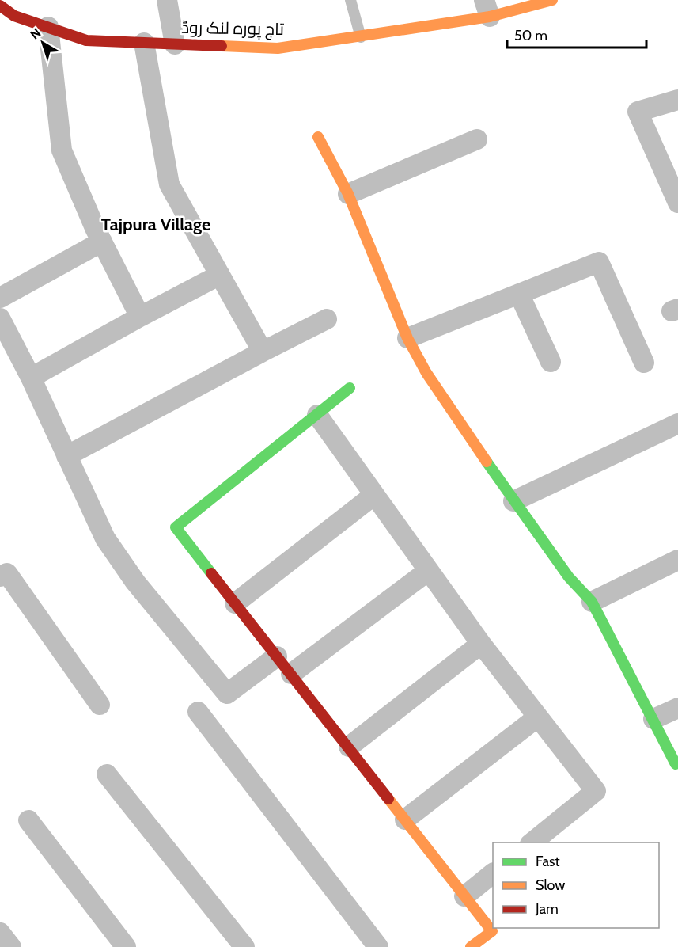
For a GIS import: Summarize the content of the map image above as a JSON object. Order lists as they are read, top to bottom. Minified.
{"streets":{"street":["تاج پورہ لنک روڈ"]},"districts":["Tajpura Village"],"legend":["Fast","Slow","Jam"],"scale_bar":"50 m","north":"top left"}
